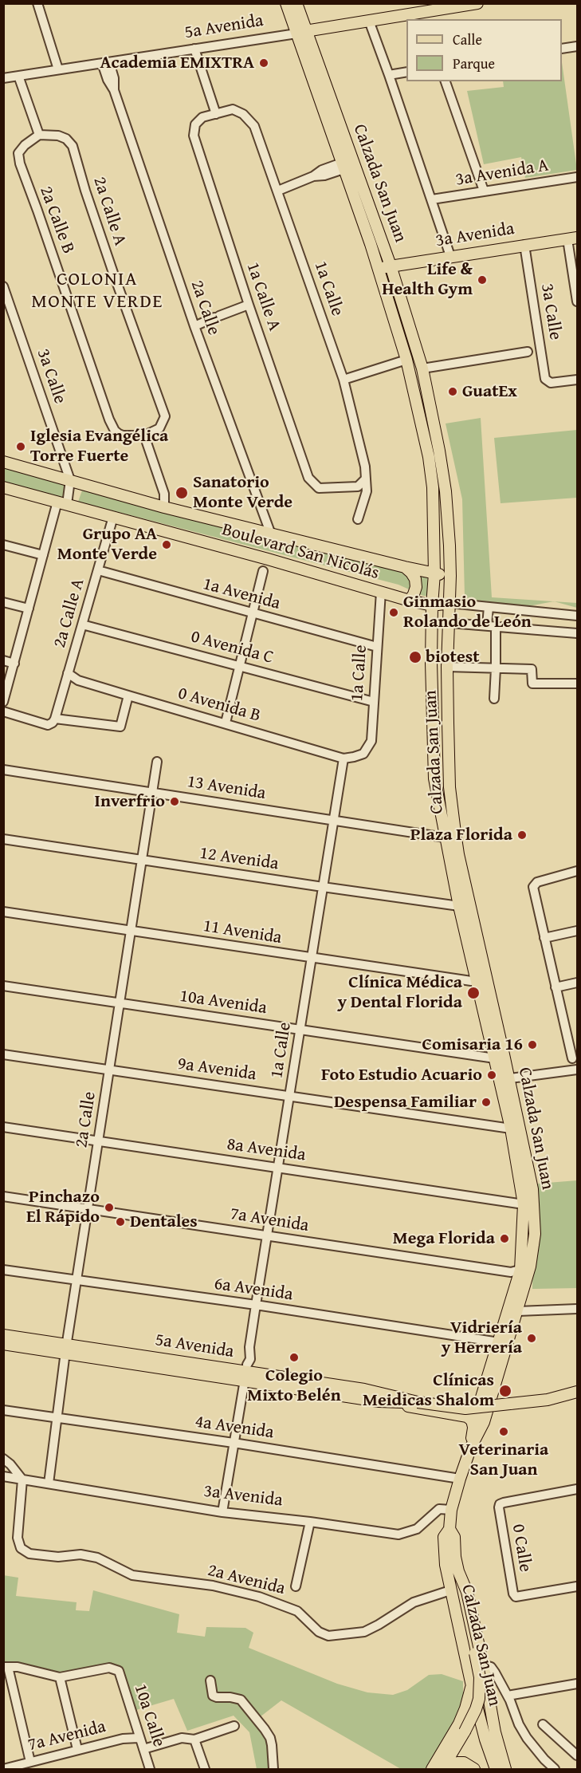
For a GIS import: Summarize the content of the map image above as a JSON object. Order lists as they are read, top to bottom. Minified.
{"streets":{"main road":["5a Avenida","Calzada San Juan","3a Avenida","Boulevard San Nicolás"],"street":["3a Avenida A","2a Calle A","2a Calle B","1a Calle","1a Calle A","2a Calle","3a Calle","1a Avenida","0 Avenida C","0 Avenida B","13 Avenida","12 Avenida","11 Avenida","10a Avenida","9a Avenida","8a Avenida","7a Avenida","6a Avenida","4a Avenida","0 Calle","2a Avenida","10a Calle"]},"crossings":[["5a Avenida","Calzada San Juan"],["5a Avenida","1a Calle"],["5a Avenida","2a Calle"],["Calzada San Juan","3a Avenida"],["Calzada San Juan","Boulevard San Nicolás"],["Calzada San Juan","13 Avenida"],["Calzada San Juan","12 Avenida"],["Calzada San Juan","11 Avenida"],["Calzada San Juan","10a Avenida"],["Calzada San Juan","9a Avenida"],["Calzada San Juan","8a Avenida"],["Calzada San Juan","7a Avenida"],["Calzada San Juan","6a Avenida"],["Calzada San Juan","4a Avenida"],["Calzada San Juan","2a Avenida"],["2a Calle A","2a Calle B"],["2a Calle A","Boulevard San Nicolás"],["2a Calle A","1a Avenida"],["2a Calle A","0 Avenida C"],["2a Calle A","0 Avenida B"],["3a Avenida","1a Calle"],["3a Avenida","2a Calle"],["3a Avenida","3a Calle"],["3a Avenida","2a Avenida"],["1a Calle","1a Calle A"],["1a Calle","Boulevard San Nicolás"],["1a Calle","1a Avenida"],["1a Calle","0 Avenida C"],["1a Calle","0 Avenida B"],["1a Calle","13 Avenida"],["1a Calle","12 Avenida"],["1a Calle","11 Avenida"],["1a Calle","10a Avenida"],["1a Calle","9a Avenida"],["1a Calle","8a Avenida"],["1a Calle","7a Avenida"],["1a Calle","6a Avenida"],["1a Calle","4a Avenida"],["2a Calle","Boulevard San Nicolás"],["2a Calle","13 Avenida"],["2a Calle","12 Avenida"],["2a Calle","11 Avenida"],["2a Calle","10a Avenida"],["2a Calle","9a Avenida"],["2a Calle","8a Avenida"],["2a Calle","7a Avenida"],["2a Calle","6a Avenida"],["2a Calle","4a Avenida"],["3a Calle","Boulevard San Nicolás"],["7a Avenida","10a Calle"]],"districts":["COLONIA MONTE VERDE"],"places":["Academia EMIXTRA","Life & Health Gym","GuatEx","Iglesia Evangélica Torre Fuerte","Sanatorio Monte Verde","Grupo AA Monte Verde","Ginmasio Rolando de León","biotest","Inverfrio","Plaza Florida","Clínica Médica y Dental Florida","Comisaria 16","Foto Estudio Acuario","Despensa Familiar","Pinchazo El Rápido","Dentales","Mega Florida","Vidriería y Herrería","Colegio Mixto Belén","Clínicas Meidicas Shalom","Veterinaria San Juan"],"legend":["Calle","Parque"]}
